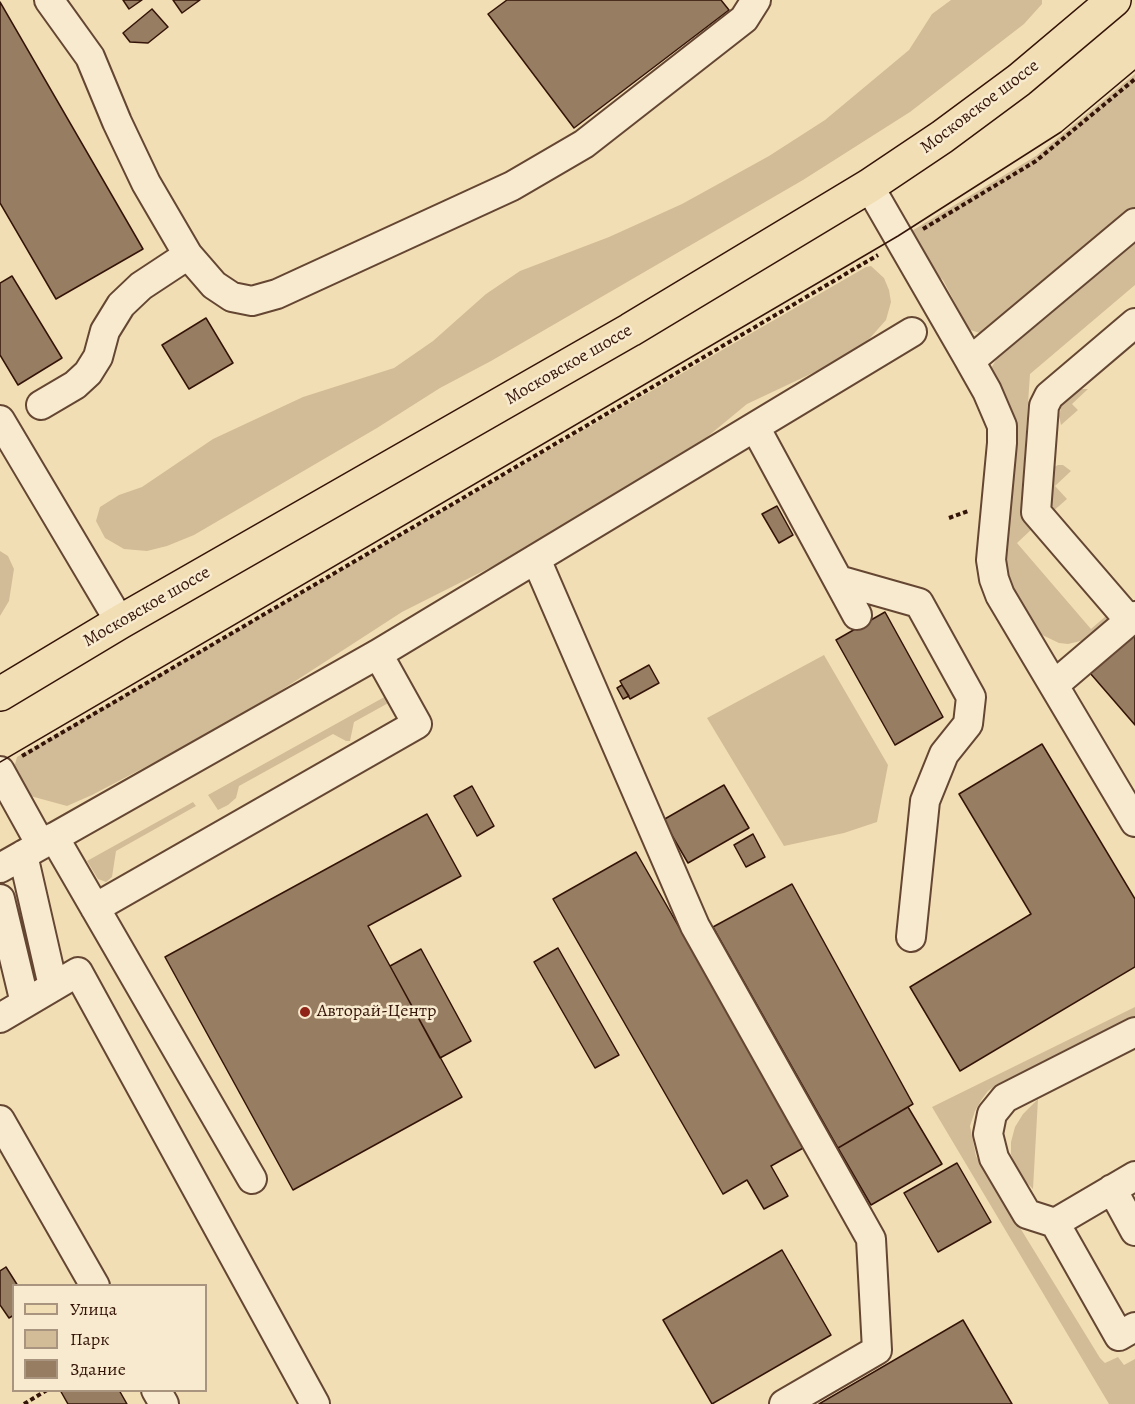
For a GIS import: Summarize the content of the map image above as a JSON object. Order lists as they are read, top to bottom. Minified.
{"streets":{"main road":["Московское шоссе"]},"places":["Авторай-Центр"],"legend":["Улица","Парк","Здание"]}
